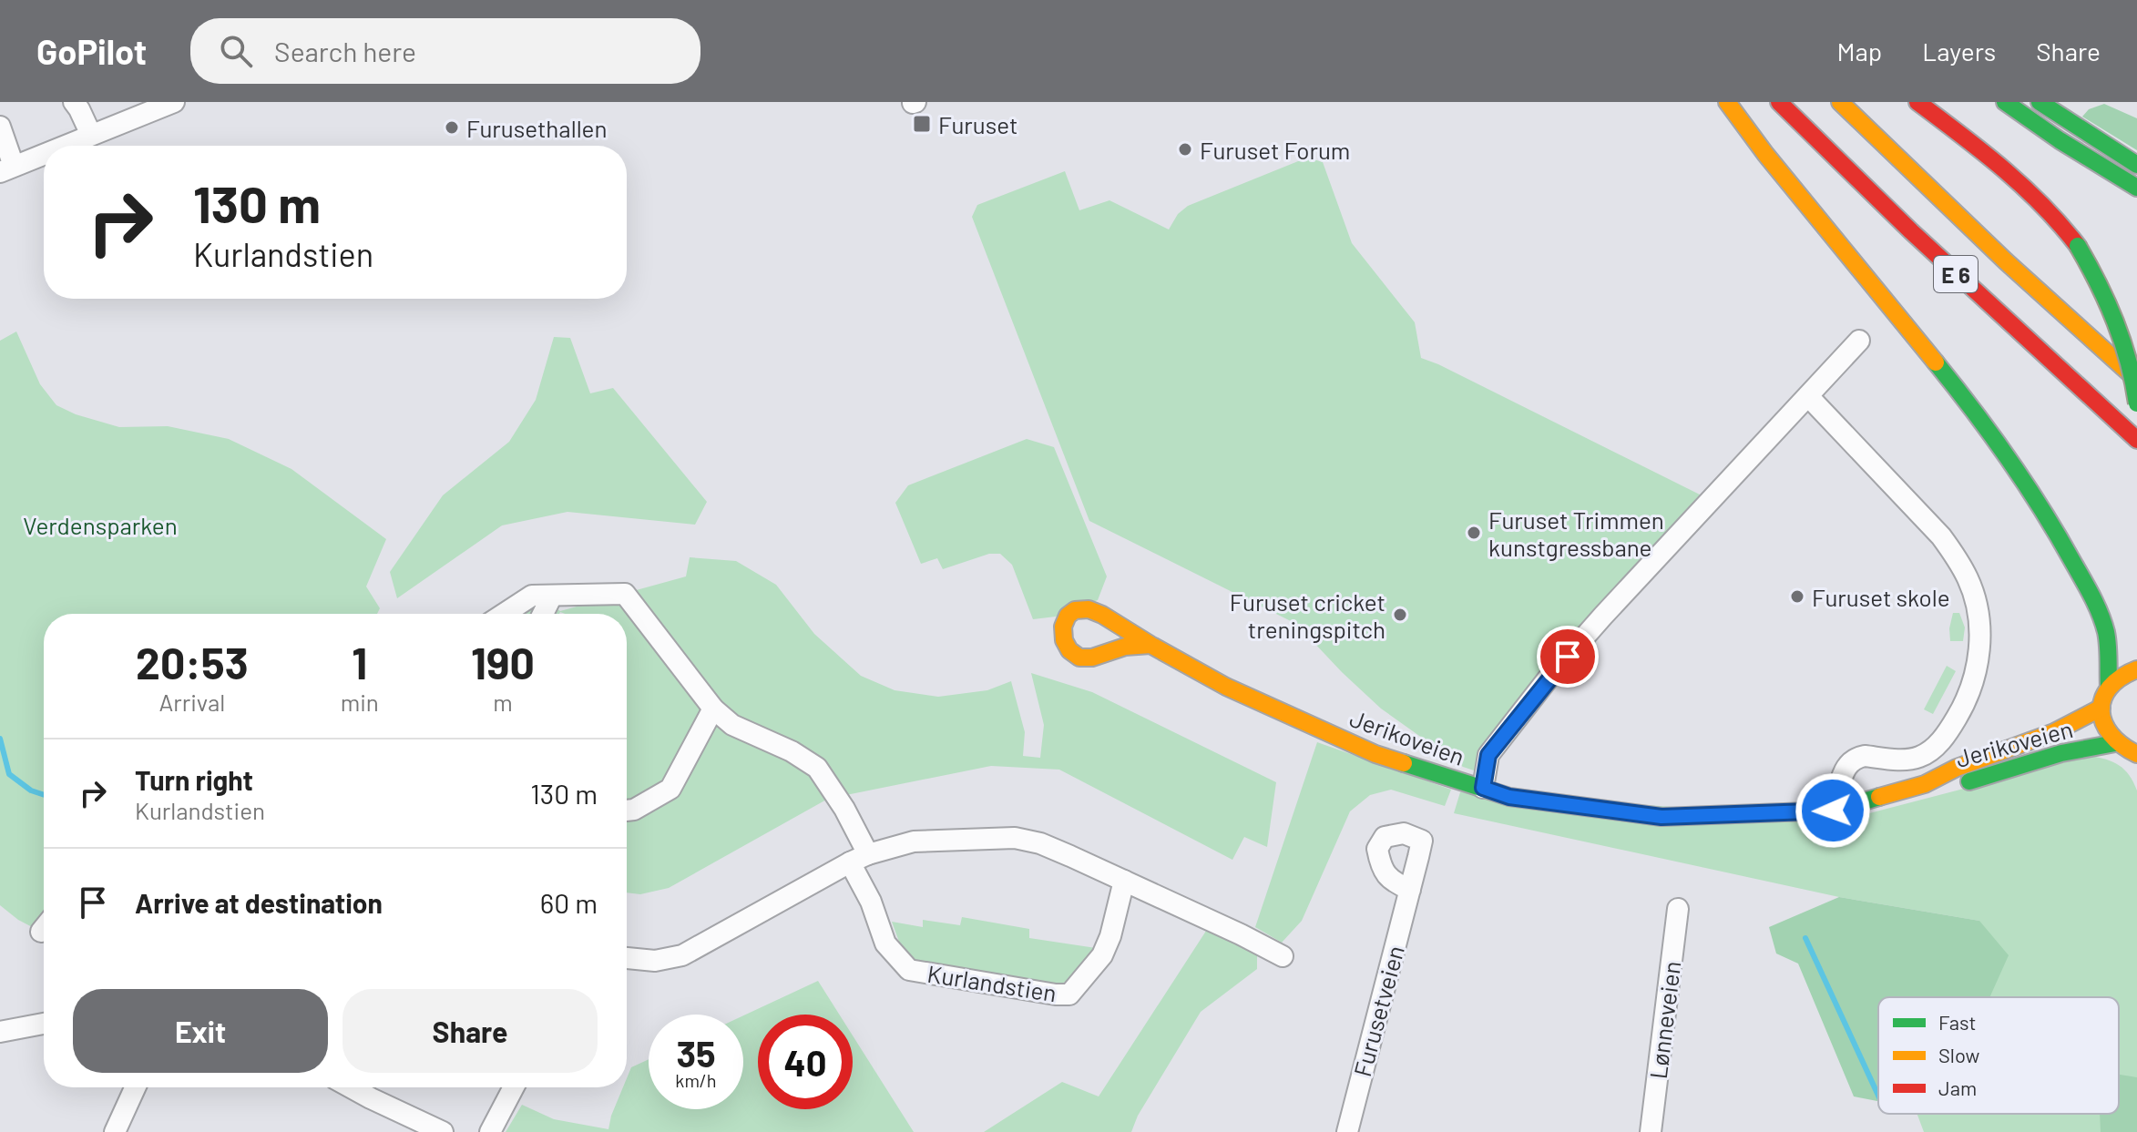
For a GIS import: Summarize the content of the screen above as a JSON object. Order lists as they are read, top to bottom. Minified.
{"streets":{"main road":["E 6","Jerikoveien"],"street":["Kurlandstien","Furusetveien","Lønneveien"]},"parks":["Verdensparken"],"places":{"transit":["Furuset"],"other":["Furusethallen","Furuset Forum","Furuset Trimmen kunstgressbane","Furuset skole","Furuset cricket treningspitch"]},"legend":["Fast","Slow","Jam"],"page":{"header":"GoPilot","search":"Search here","nav":["Map","Layers","Share"],"turn":["130 m","Kurlandstien"],"eta":["20:53","Arrival","1","min","190","m"],"list":[{"name":"Turn right","note":"Kurlandstien","value":"130 m"},{"name":"Arrive at destination","value":"60 m"}],"buttons":["Exit","Share"],"speed":"35 km/h","limit":"40"}}
